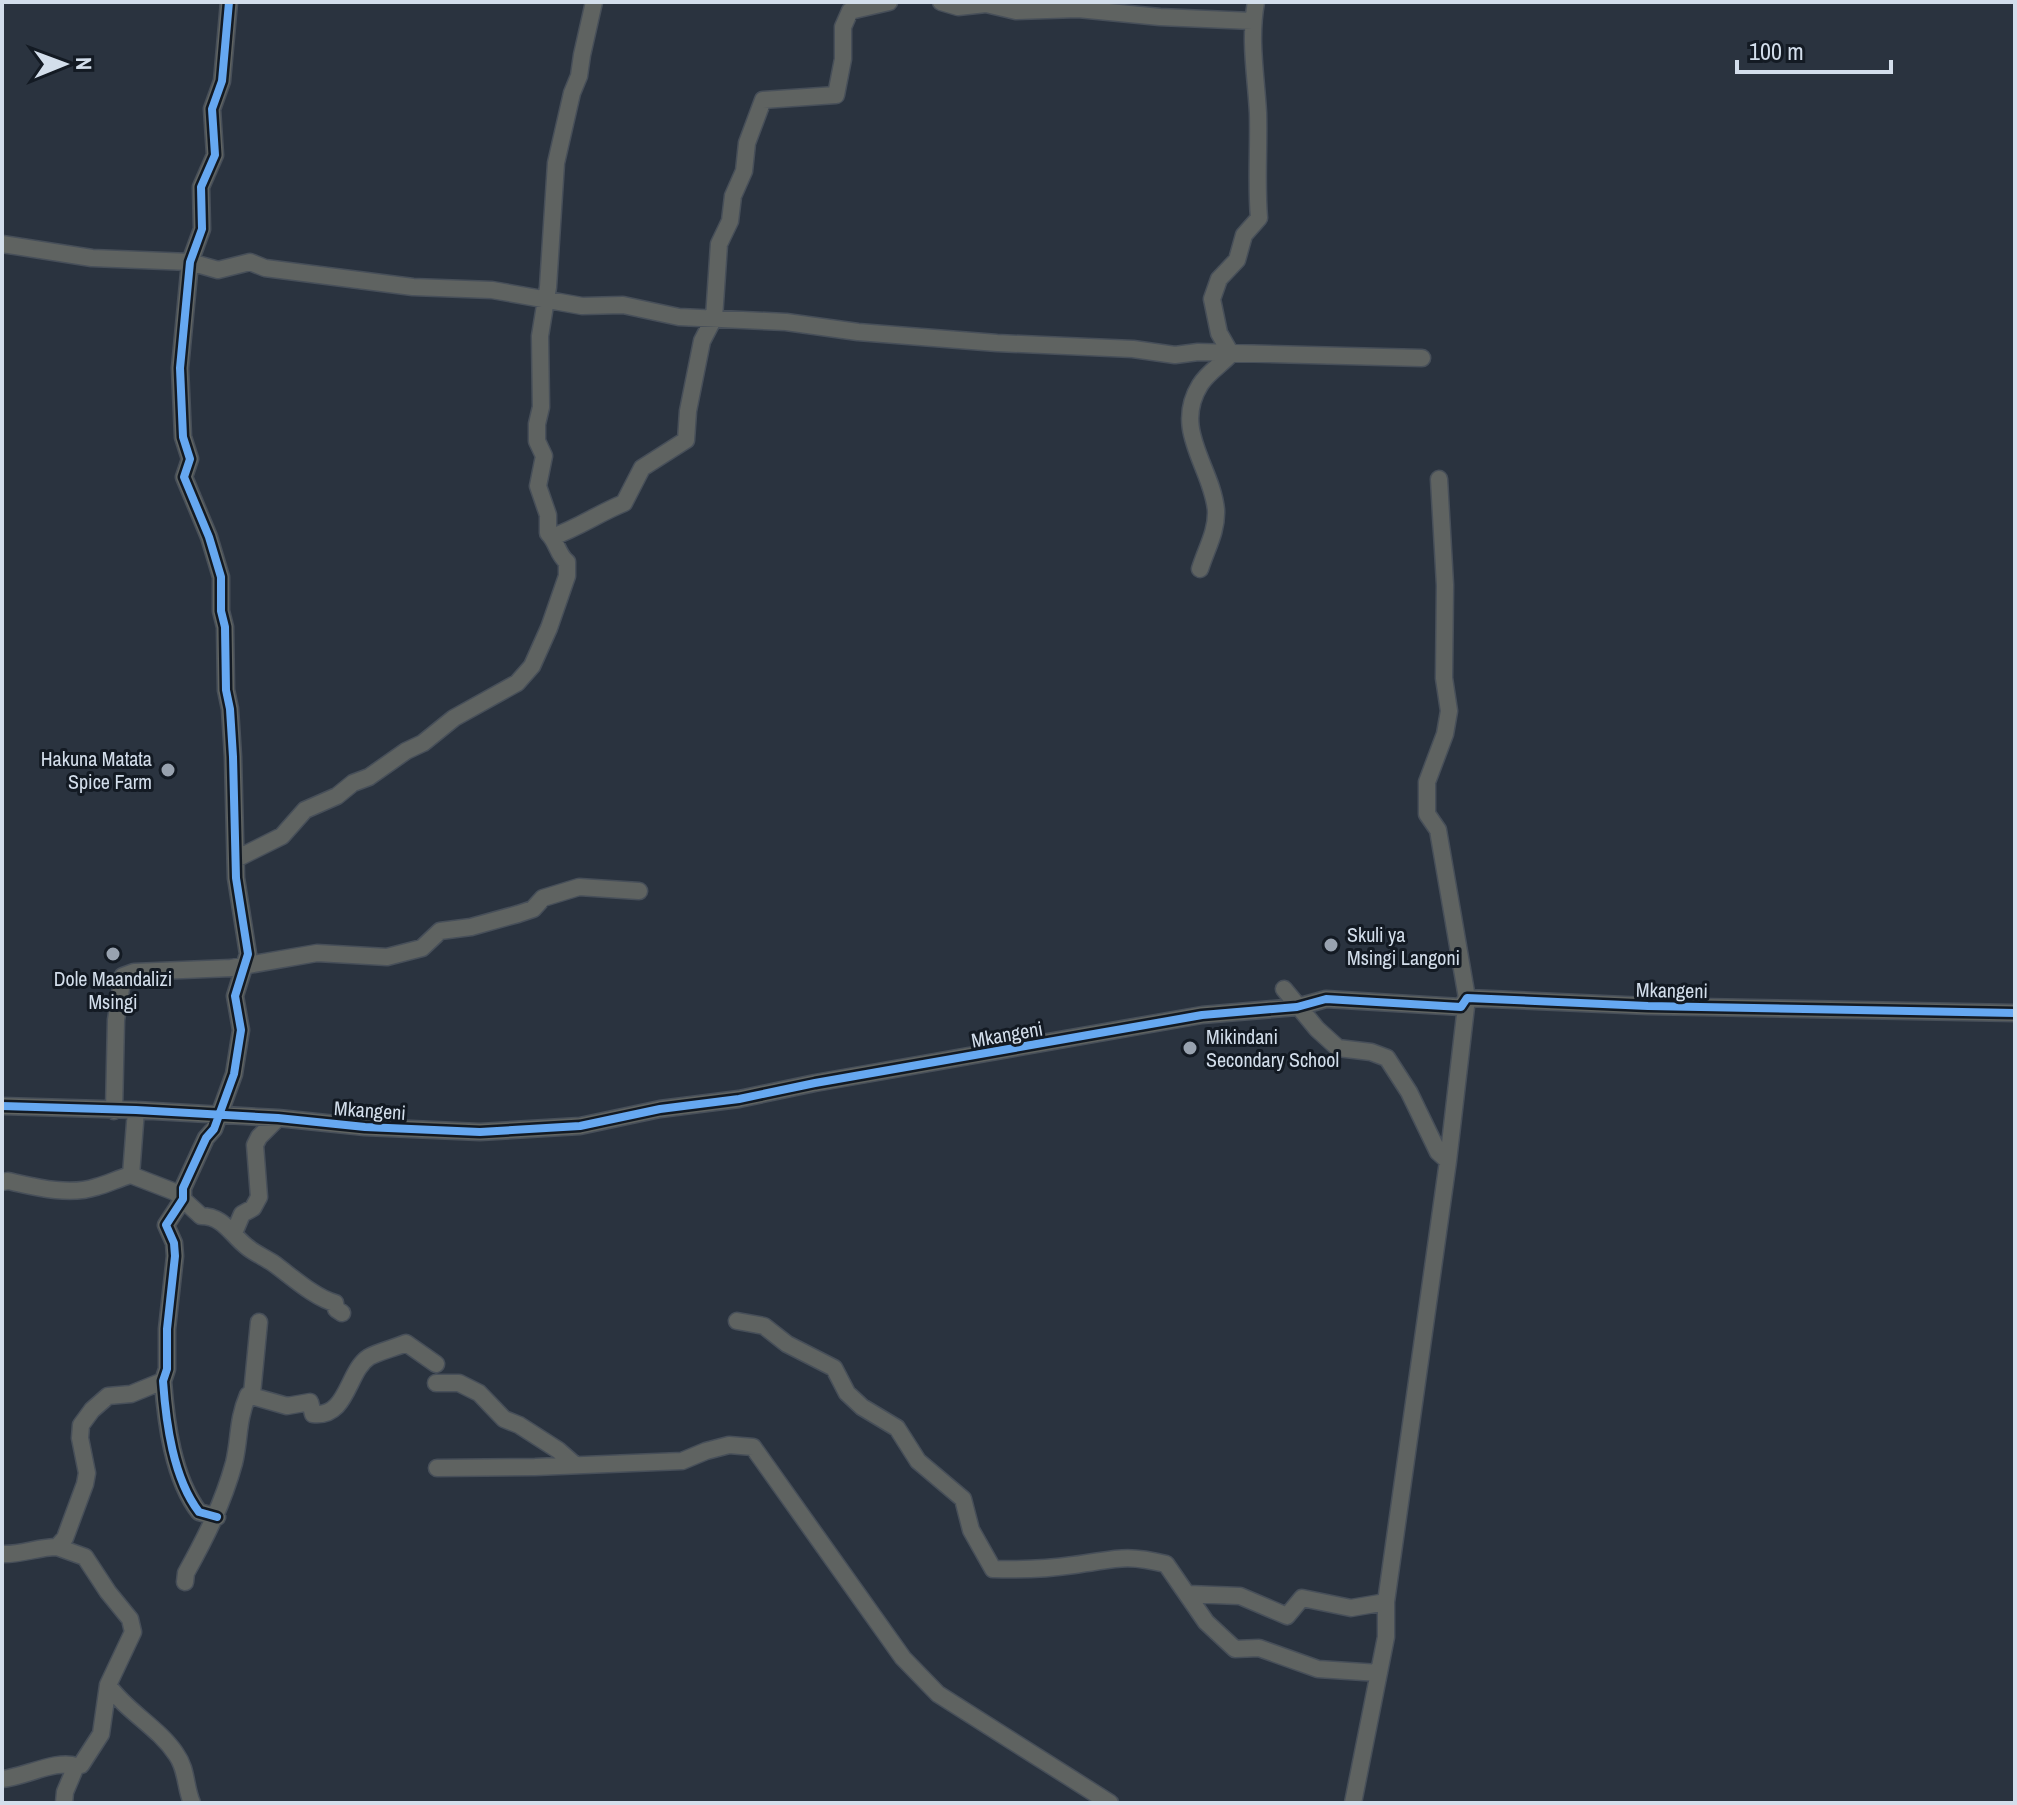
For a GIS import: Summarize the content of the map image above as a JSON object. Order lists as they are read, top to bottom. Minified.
{"streets":{"street":["Mkangeni"]},"places":["Hakuna Matata Spice Farm","Skuli ya Msingi Langoni","Dole Maandalizi Msingi","Mikindani Secondary School"],"scale_bar":"100 m","north":"right"}
